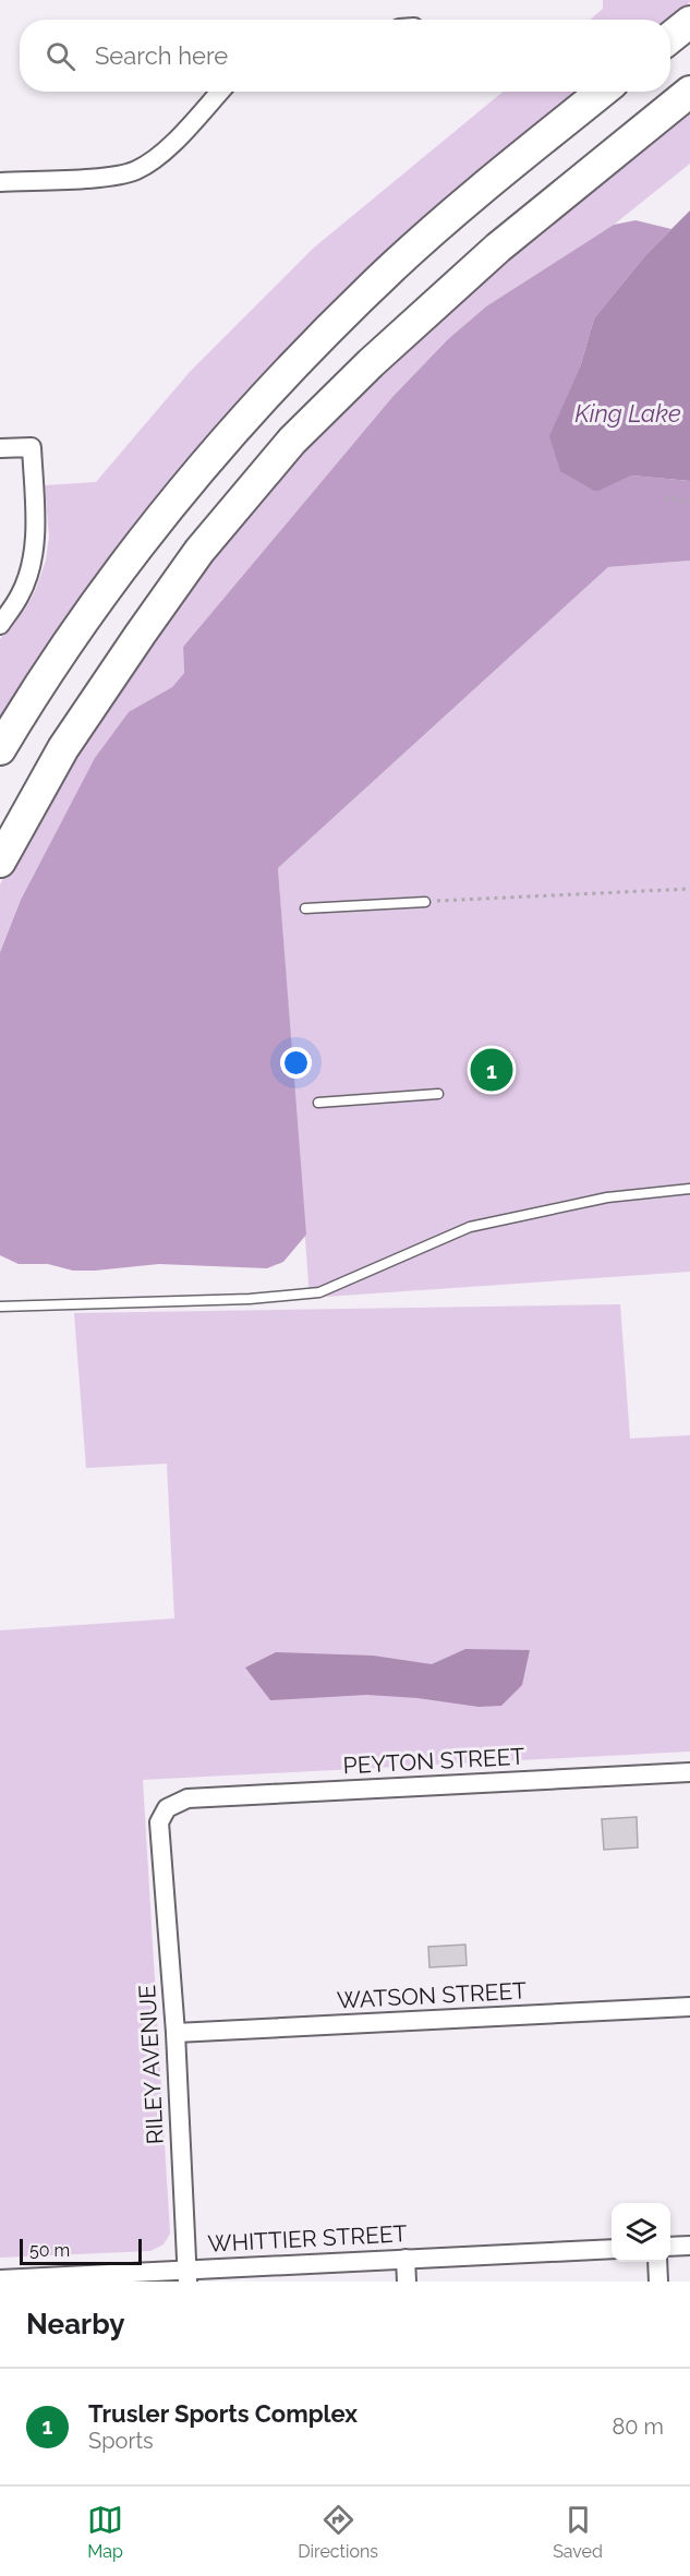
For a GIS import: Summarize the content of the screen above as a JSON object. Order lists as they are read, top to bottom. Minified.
{"streets":{"street":["PEYTON STREET","WATSON STREET","RILEY AVENUE","WHITTIER STREET"]},"crossings":[["PEYTON STREET","RILEY AVENUE"],["WATSON STREET","RILEY AVENUE"],["RILEY AVENUE","WHITTIER STREET"]],"water":["King Lake"],"scale_bar":"50 m","page":{"search":"Search here","pins":"1","scale":"50 m","heading":"Nearby","list":[{"mark":"1","name":"Trusler Sports Complex","note":"Sports","value":"80 m"}],"nav":["Map","Directions","Saved"]}}
